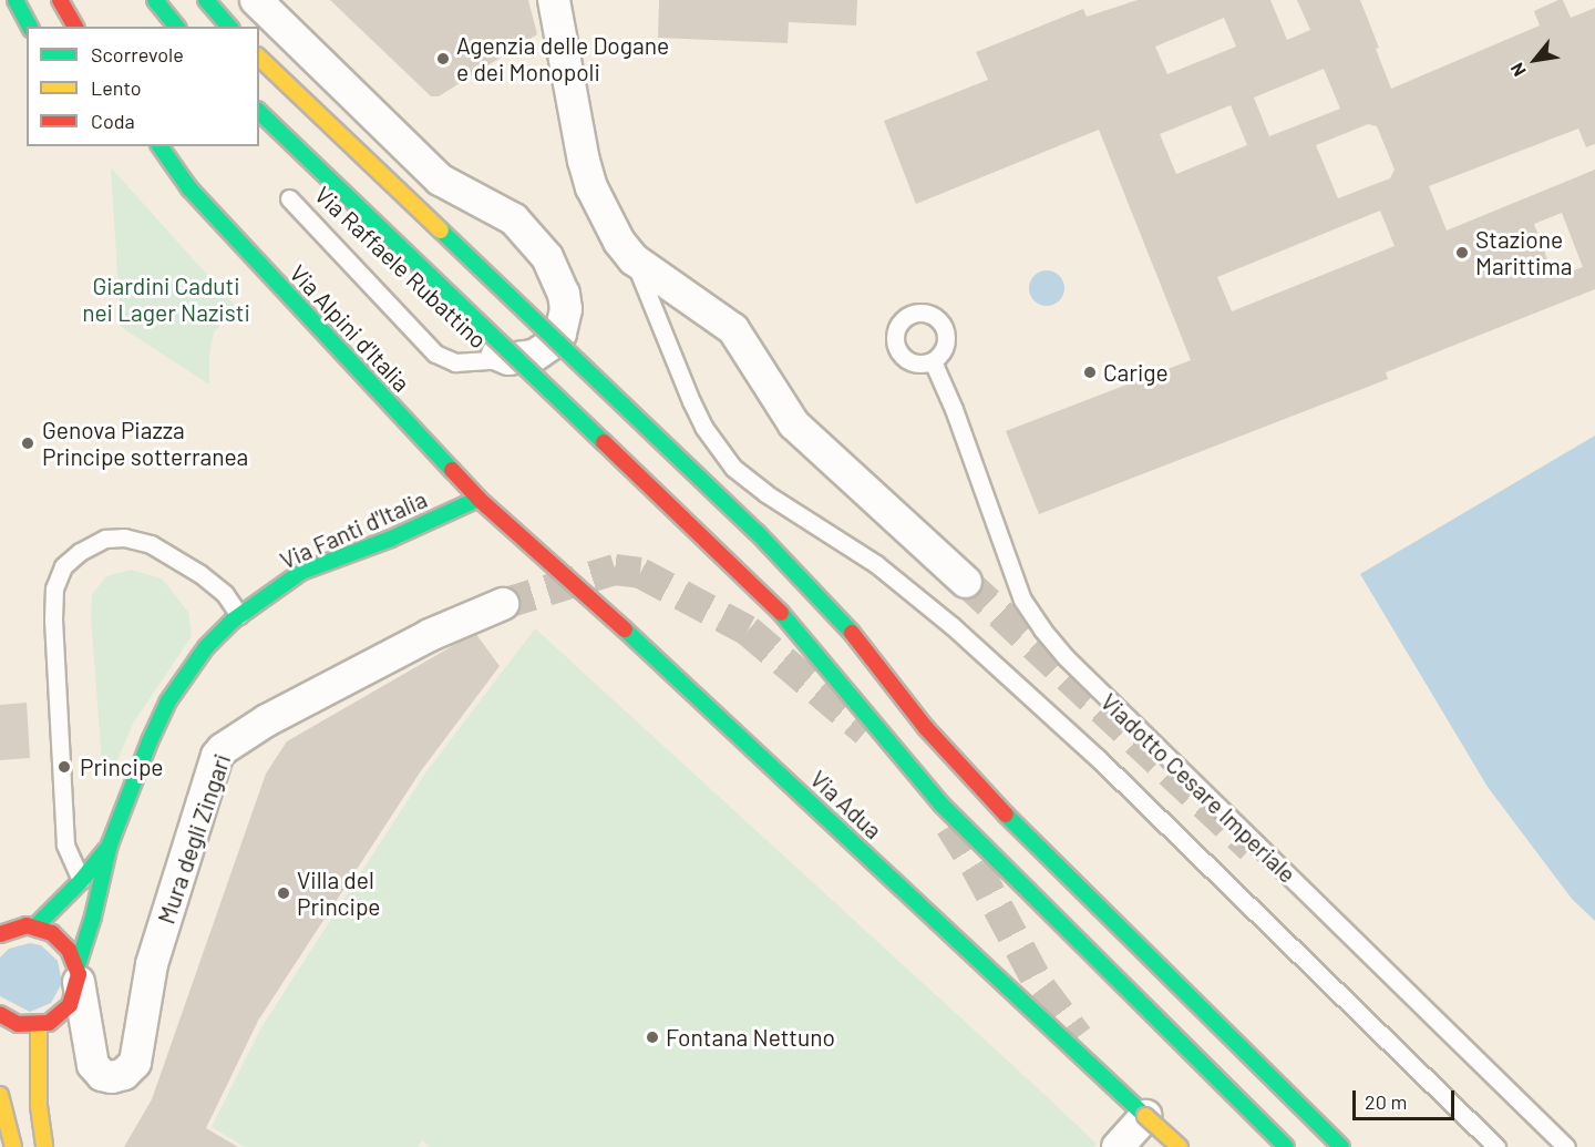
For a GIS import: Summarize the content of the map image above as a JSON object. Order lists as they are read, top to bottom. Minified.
{"streets":{"main road":["Via Alpini d'Italia","Via Fanti d'Italia","Via Adua"],"street":["Via Raffaele Rubattino","Mura degli Zingari"],"lane":["Viadotto Cesare Imperiale"]},"crossings":[["Via Alpini d'Italia","Via Fanti d'Italia"],["Via Alpini d'Italia","Via Adua"],["Via Fanti d'Italia","Via Adua"],["Via Fanti d'Italia","Mura degli Zingari"]],"parks":["Giardini Caduti nei Lager Nazisti"],"places":["Agenzia delle Dogane e dei Monopoli","Stazione Marittima","Carige","Genova Piazza Principe sotterranea","Principe","Villa del Principe","Fontana Nettuno"],"legend":["Scorrevole","Lento","Coda"],"scale_bar":"20 m","north":"bottom left"}
